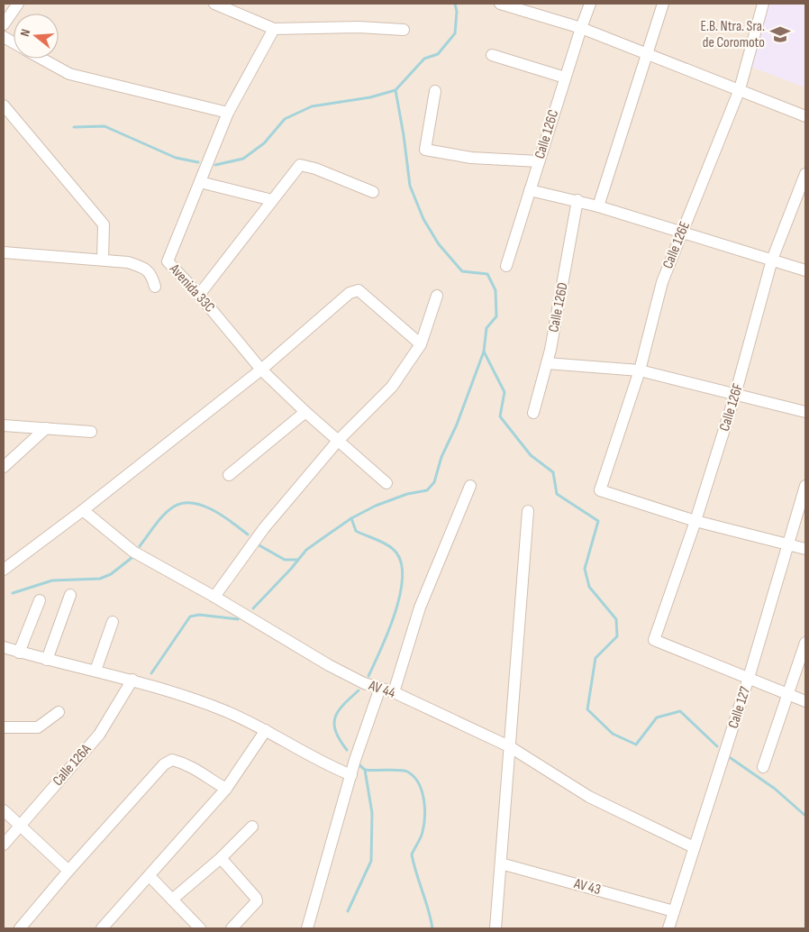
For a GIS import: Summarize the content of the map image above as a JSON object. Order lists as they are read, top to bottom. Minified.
{"streets":{"street":["Calle 126C","Calle 126E","Avenida 33C","Calle 126D","Calle 126F","AV 44","Calle 127","Calle 126A","AV 43"]},"crossings":[["Calle 126E","Calle 126F"],["Calle 126F","Calle 127"],["AV 44","Calle 127"],["Calle 127","AV 43"]],"places":{"school or university":["E.B. Ntra. Sra. de Coromoto"]},"north":"left"}
